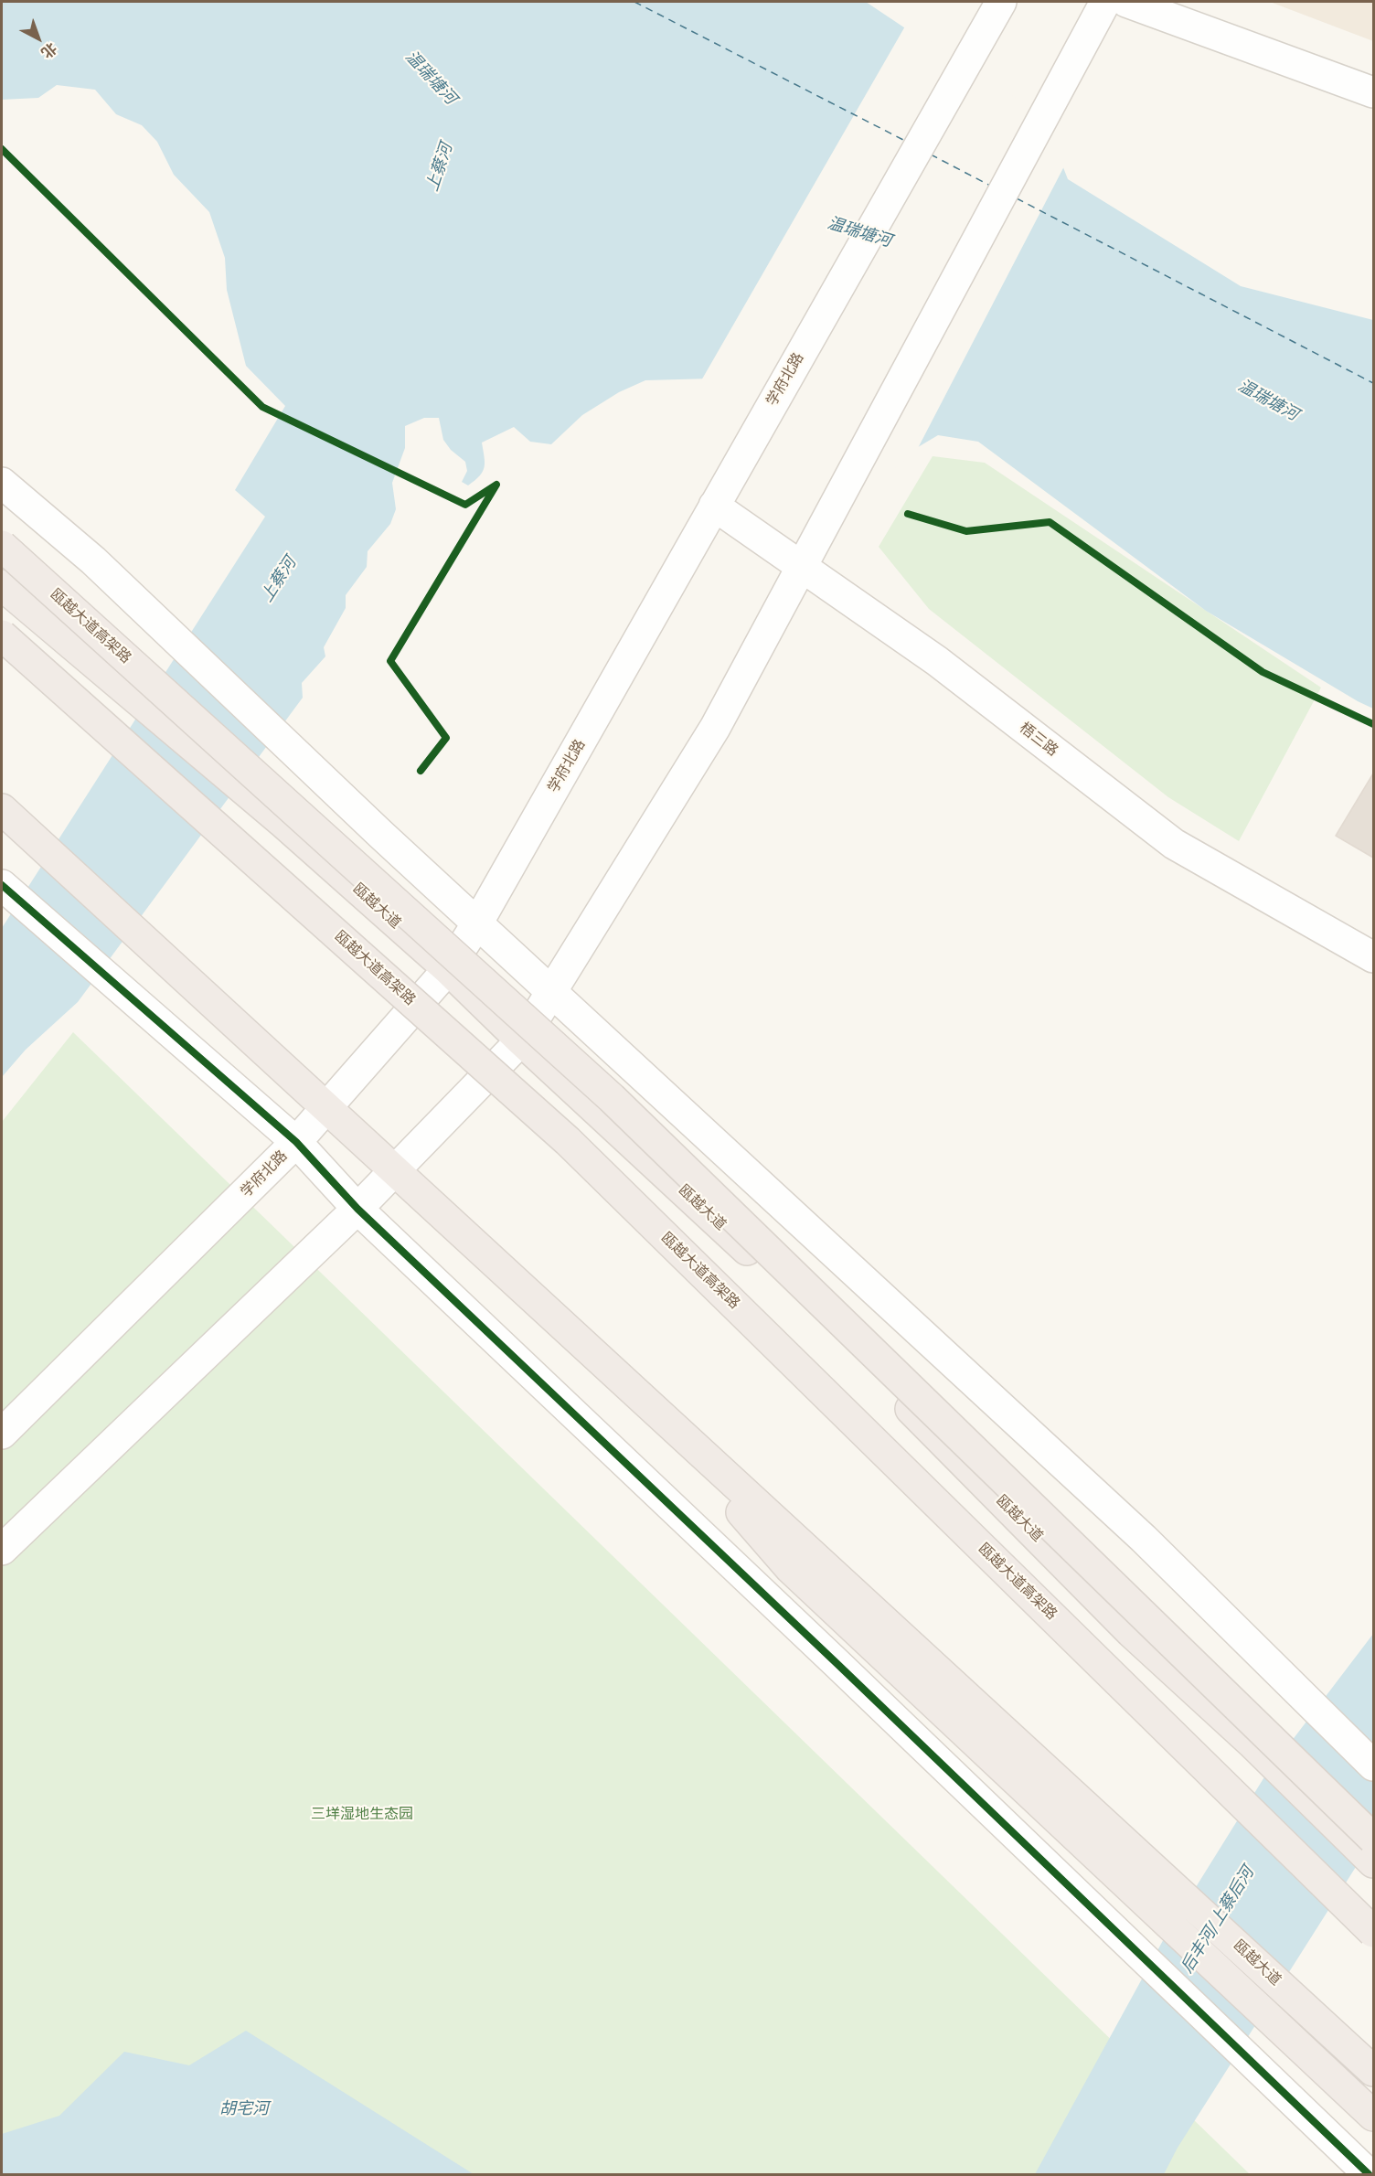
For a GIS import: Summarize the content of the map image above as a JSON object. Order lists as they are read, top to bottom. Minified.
{"streets":{"highway":["瓯越大道高架路","瓯越大道"],"street":["学府北路","梧三路"]},"crossings":[["学府北路","梧三路"],["学府北路","瓯越大道"]],"water":["温瑞塘河","上蔡河","后丰河/上蔡后河","胡宅河"],"parks":["三垟湿地生态园"],"north":"bottom right"}
